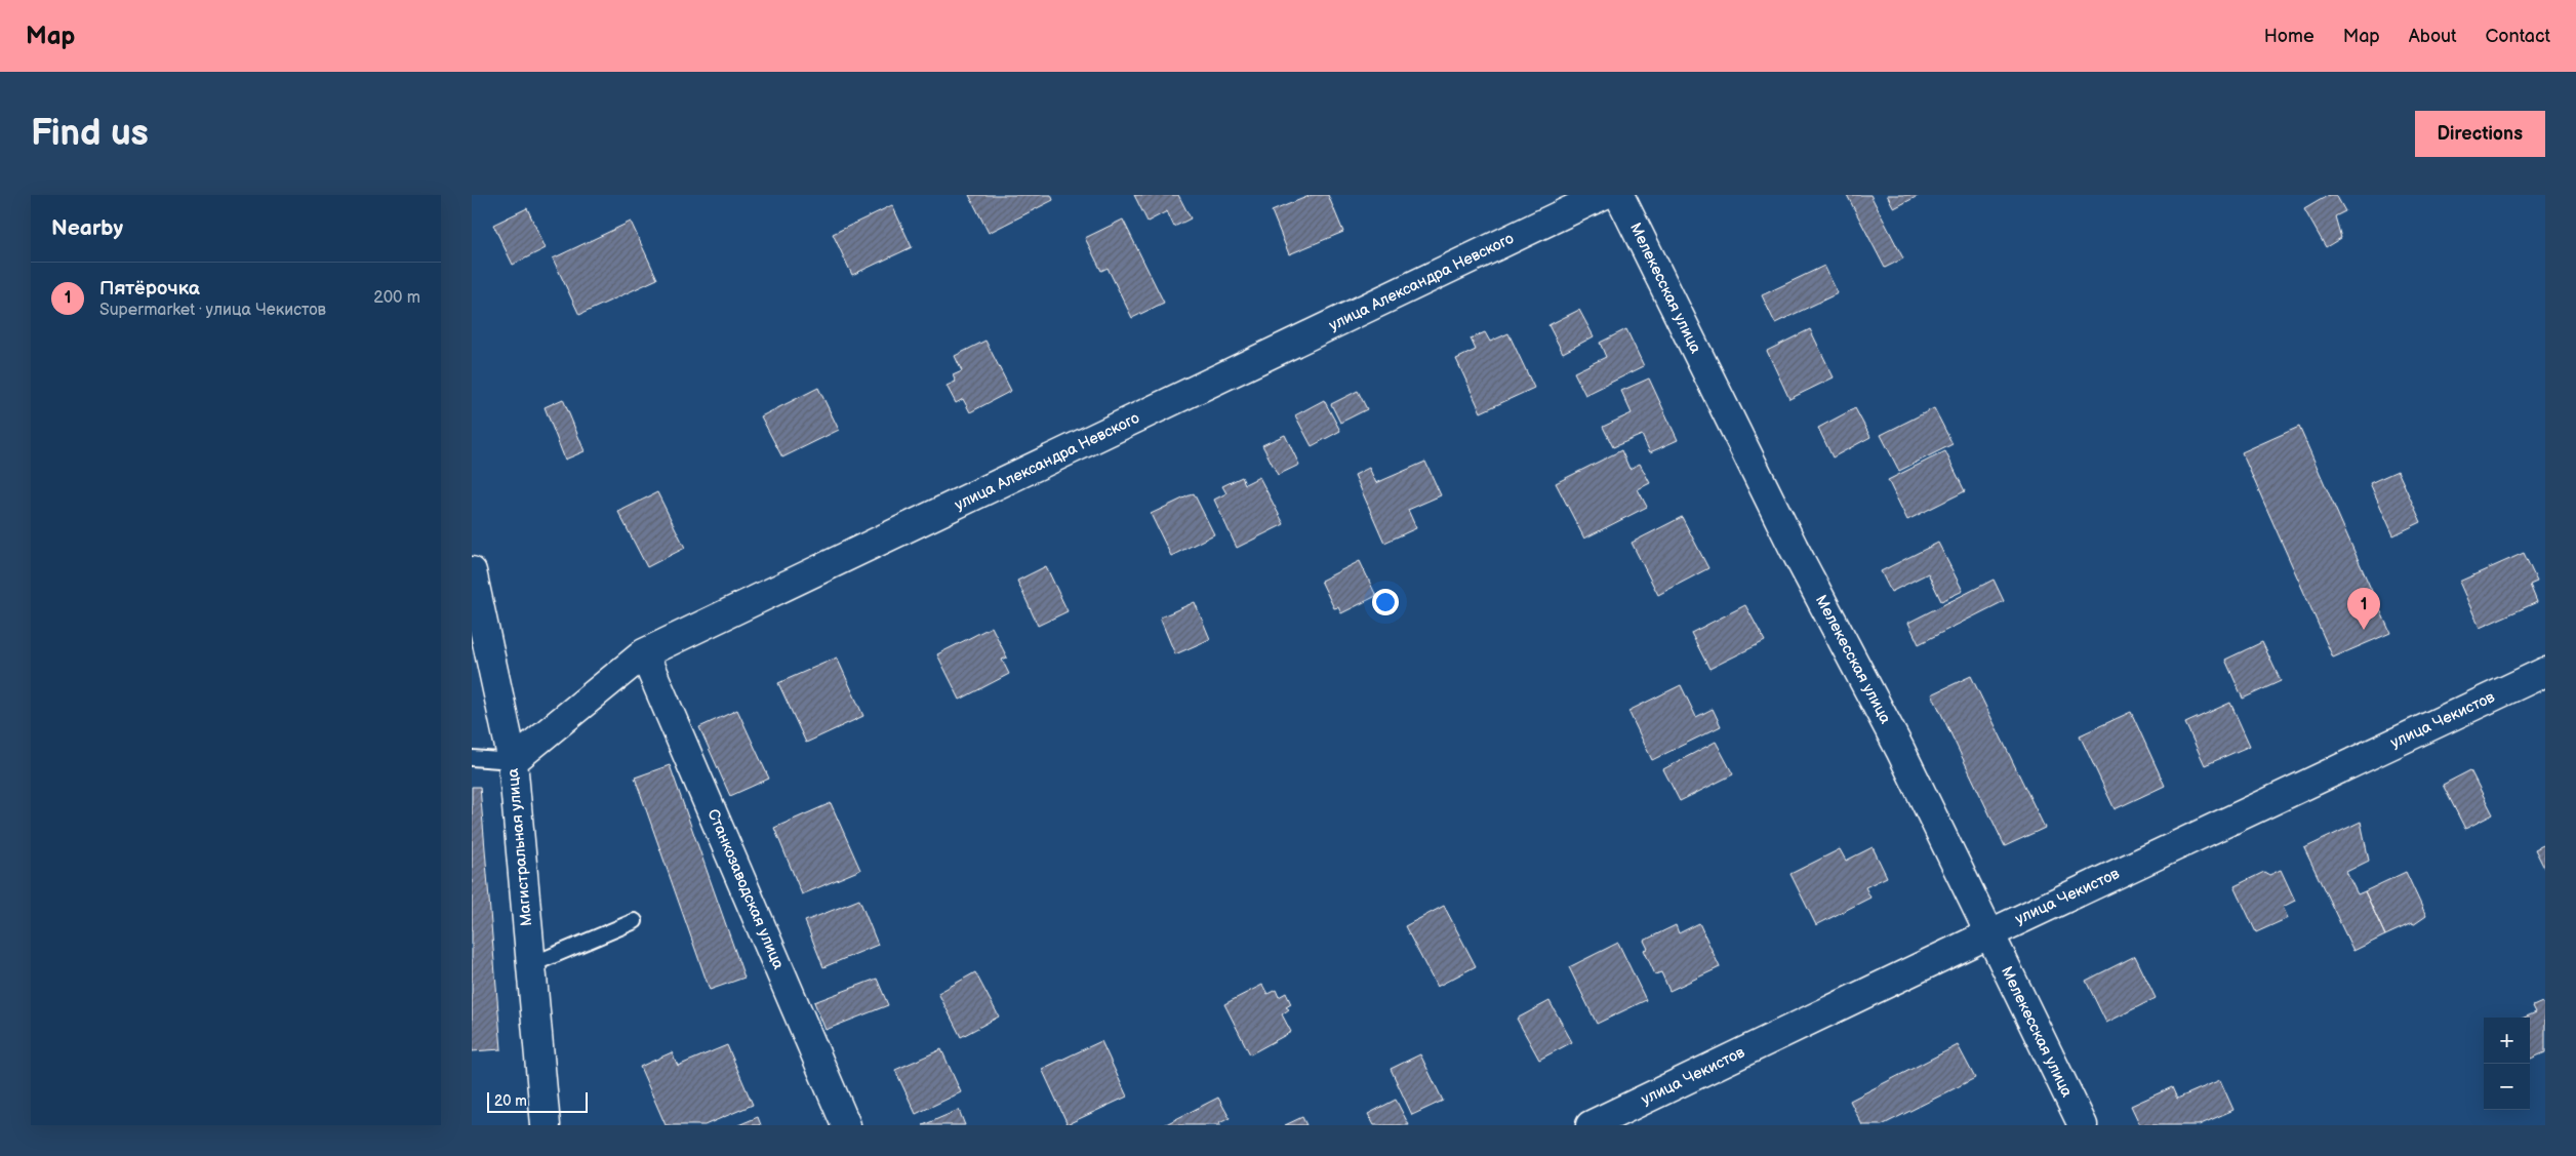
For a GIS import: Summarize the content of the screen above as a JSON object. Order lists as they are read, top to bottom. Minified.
{"streets":{"street":["улица Александра Невского","Мелекесская улица","улица Чекистов","Магистральная улица","Станкозаводская улица"]},"crossings":[["улица Александра Невского","Магистральная улица"],["улица Александра Невского","Станкозаводская улица"],["Мелекесская улица","улица Чекистов"]],"scale_bar":"20 m","page":{"header":"Map","nav":["Home","Map","About","Contact"],"buttons":"Directions","title":"Find us","heading":"Nearby","list":[{"mark":"1","name":"Пятёрочка","note":"Supermarket · улица Чекистов","value":"200 m"}],"pins":"1","map_buttons":["+","−"],"scale":"20 m"}}
